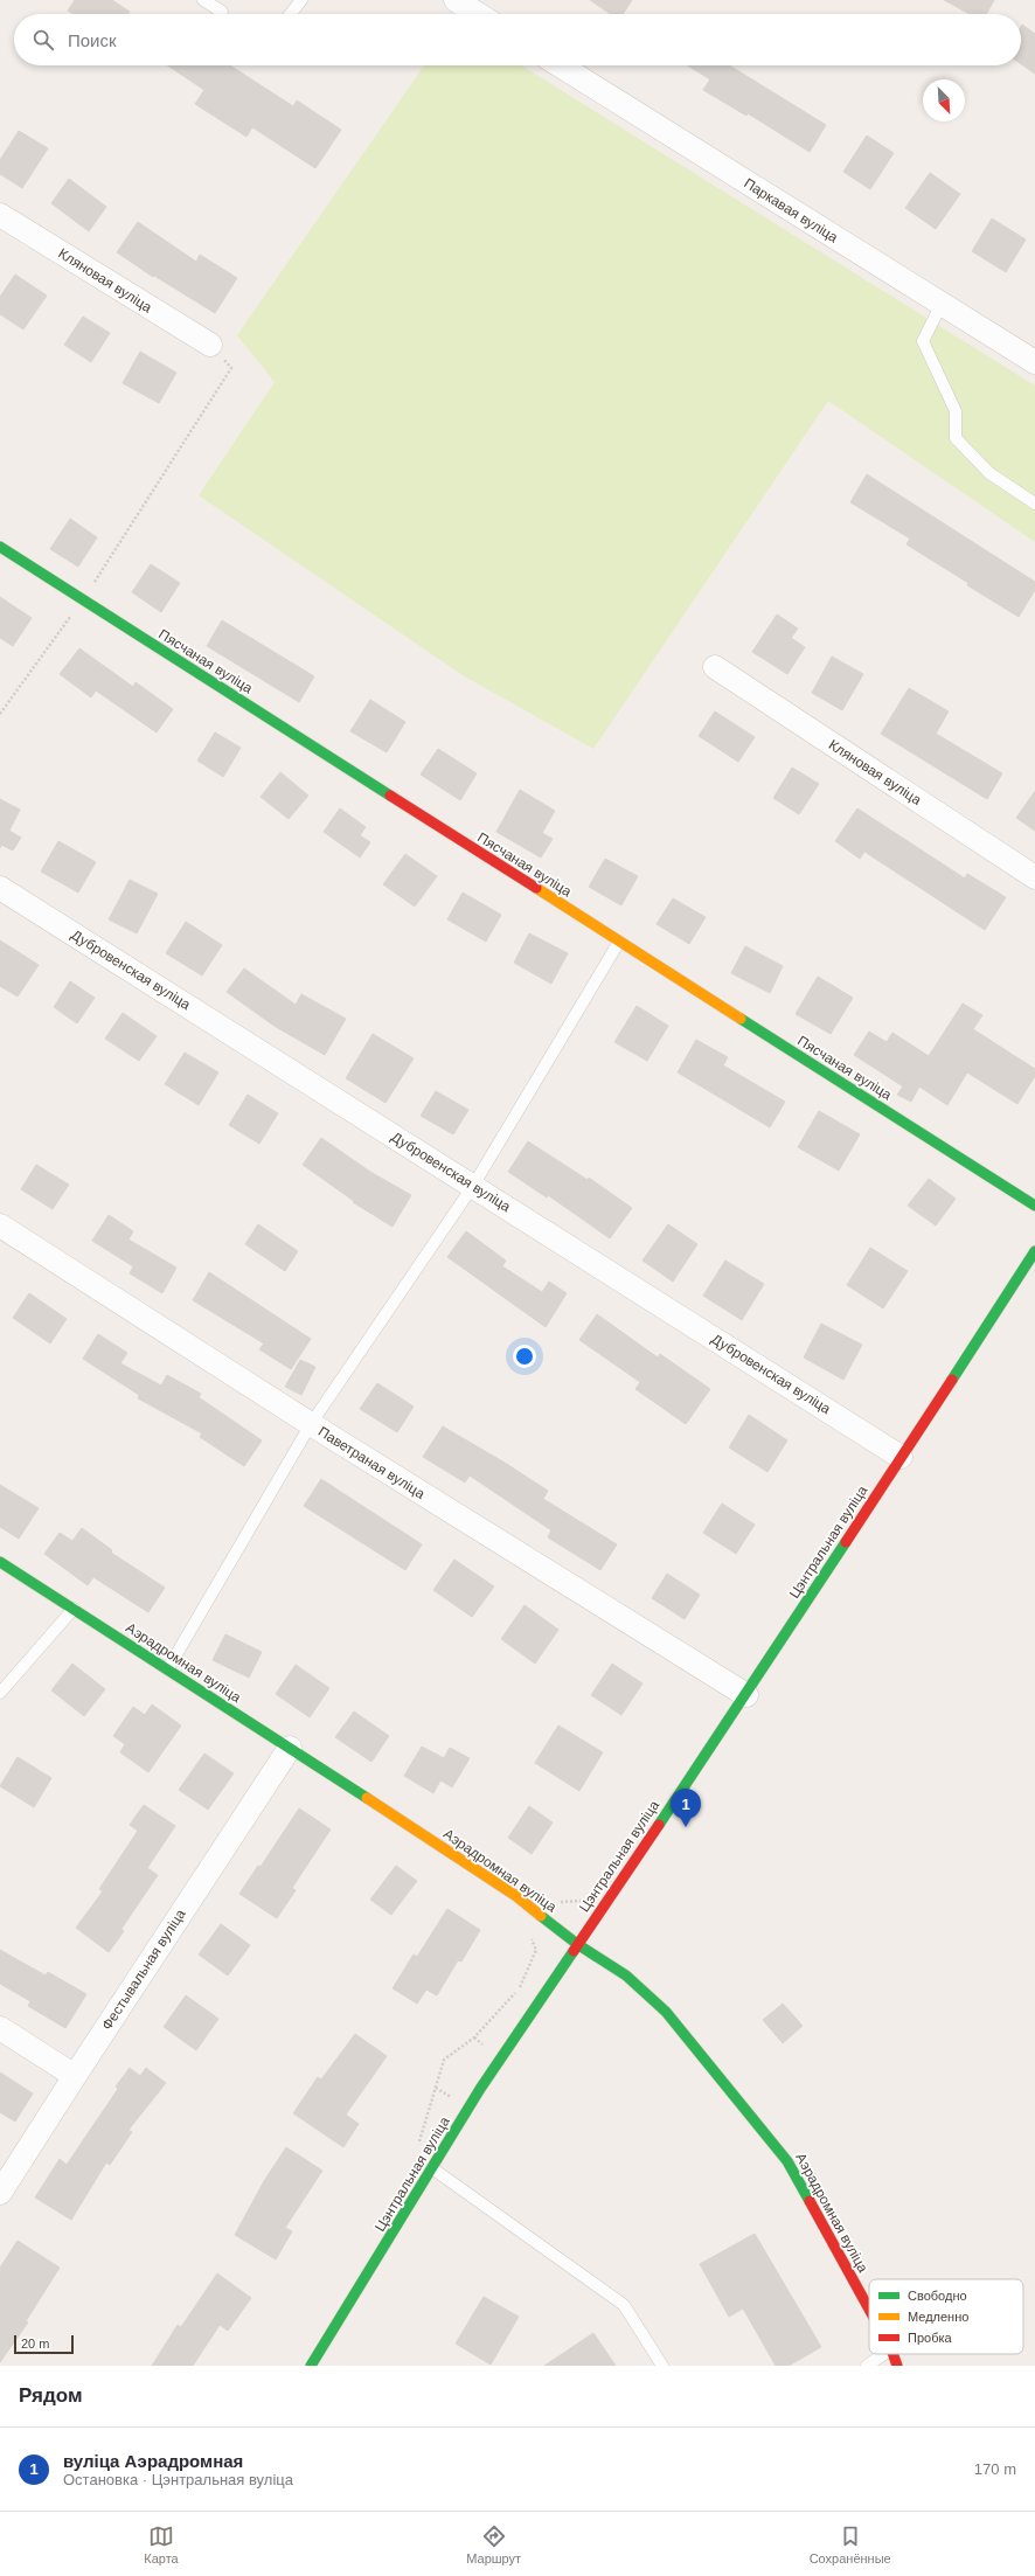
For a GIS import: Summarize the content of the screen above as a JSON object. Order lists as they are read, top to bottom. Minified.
{"streets":{"street":["Паркавая вуліца","Кляновая вуліца","Пясчаная вуліца","Дубровенская вуліца","Паветраная вуліца","Цэнтральная вуліца","Аэрадромная вуліца","Фестывальная вуліца"]},"crossings":[["Дубровенская вуліца","Цэнтральная вуліца"],["Паветраная вуліца","Цэнтральная вуліца"],["Цэнтральная вуліца","Аэрадромная вуліца"],["Аэрадромная вуліца","Фестывальная вуліца"]],"legend":["Свободно","Медленно","Пробка"],"scale_bar":"20 m","north":"bottom right","page":{"search":"Поиск","pins":"1","scale":"20 m","heading":"Рядом","list":[{"mark":"1","name":"вуліца Аэрадромная","note":"Остановка · Цэнтральная вуліца","value":"170 m"}],"nav":["Карта","Маршрут","Сохранённые"]}}
